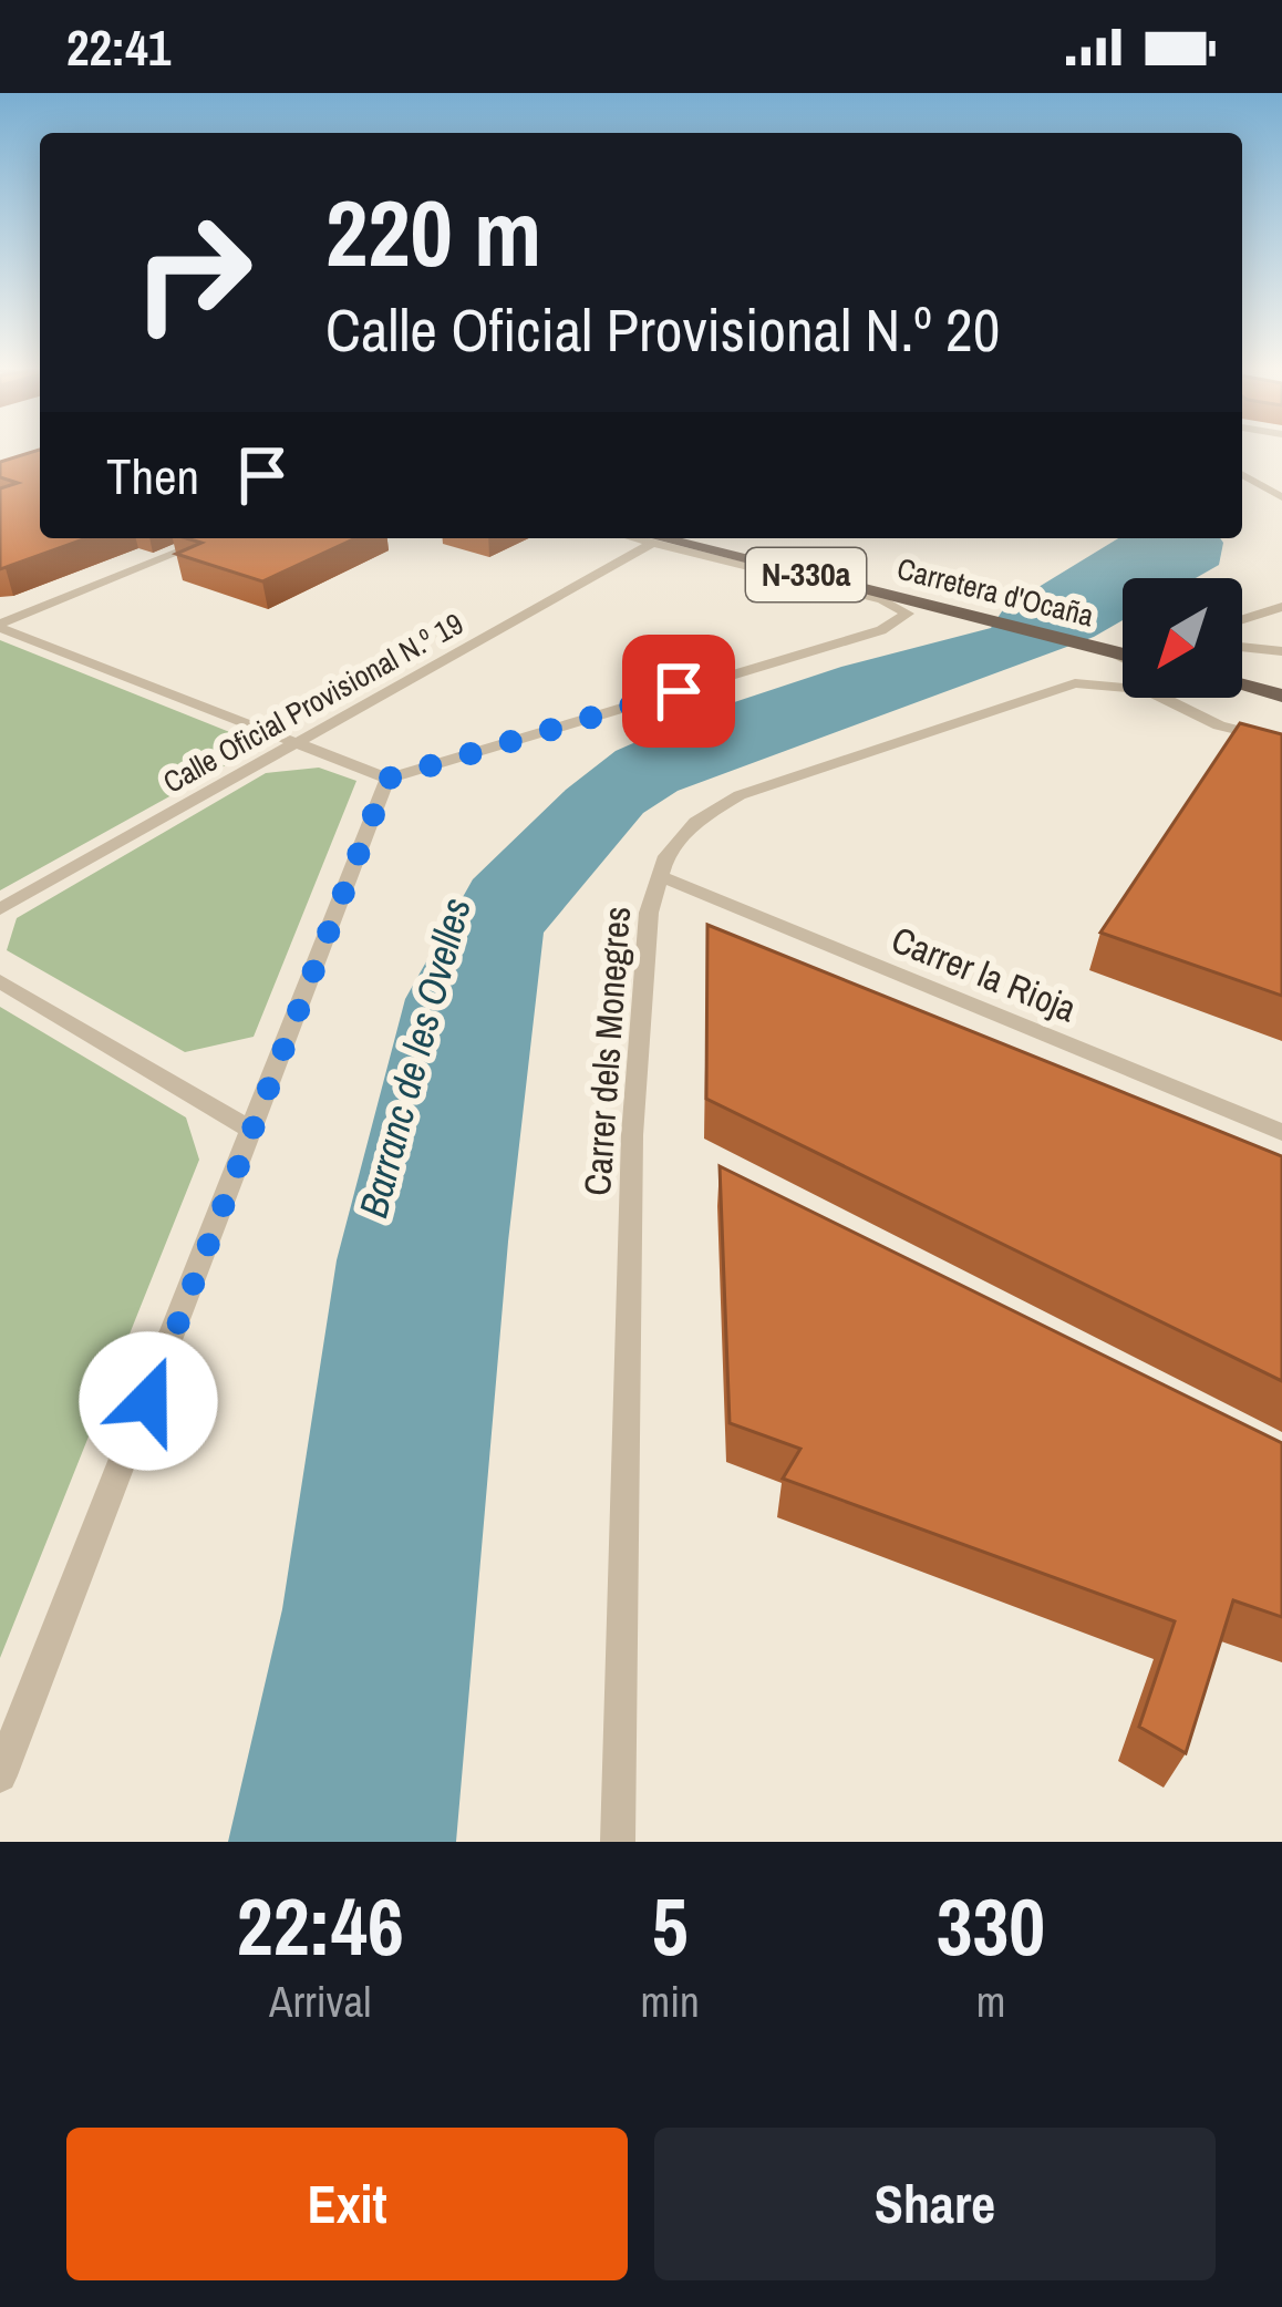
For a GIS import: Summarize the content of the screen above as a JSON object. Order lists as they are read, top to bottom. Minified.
{"streets":{"main road":["N-330a","Carretera d'Ocaña"],"street":["Calle Oficial Provisional N.º 19","Carrer la Rioja","Carrer dels Monegres"]},"crossings":[["Carretera d'Ocaña","Carrer dels Monegres"],["Carrer la Rioja","Carrer dels Monegres"]],"water":["Barranc de les Ovelles"],"north":"bottom left","page":{"status":"22:41","turn":["220 m","Calle Oficial Provisional N.º 20"],"then":"Then","eta":["22:46","Arrival","5","min","330","m"],"buttons":["Exit","Share"]}}
